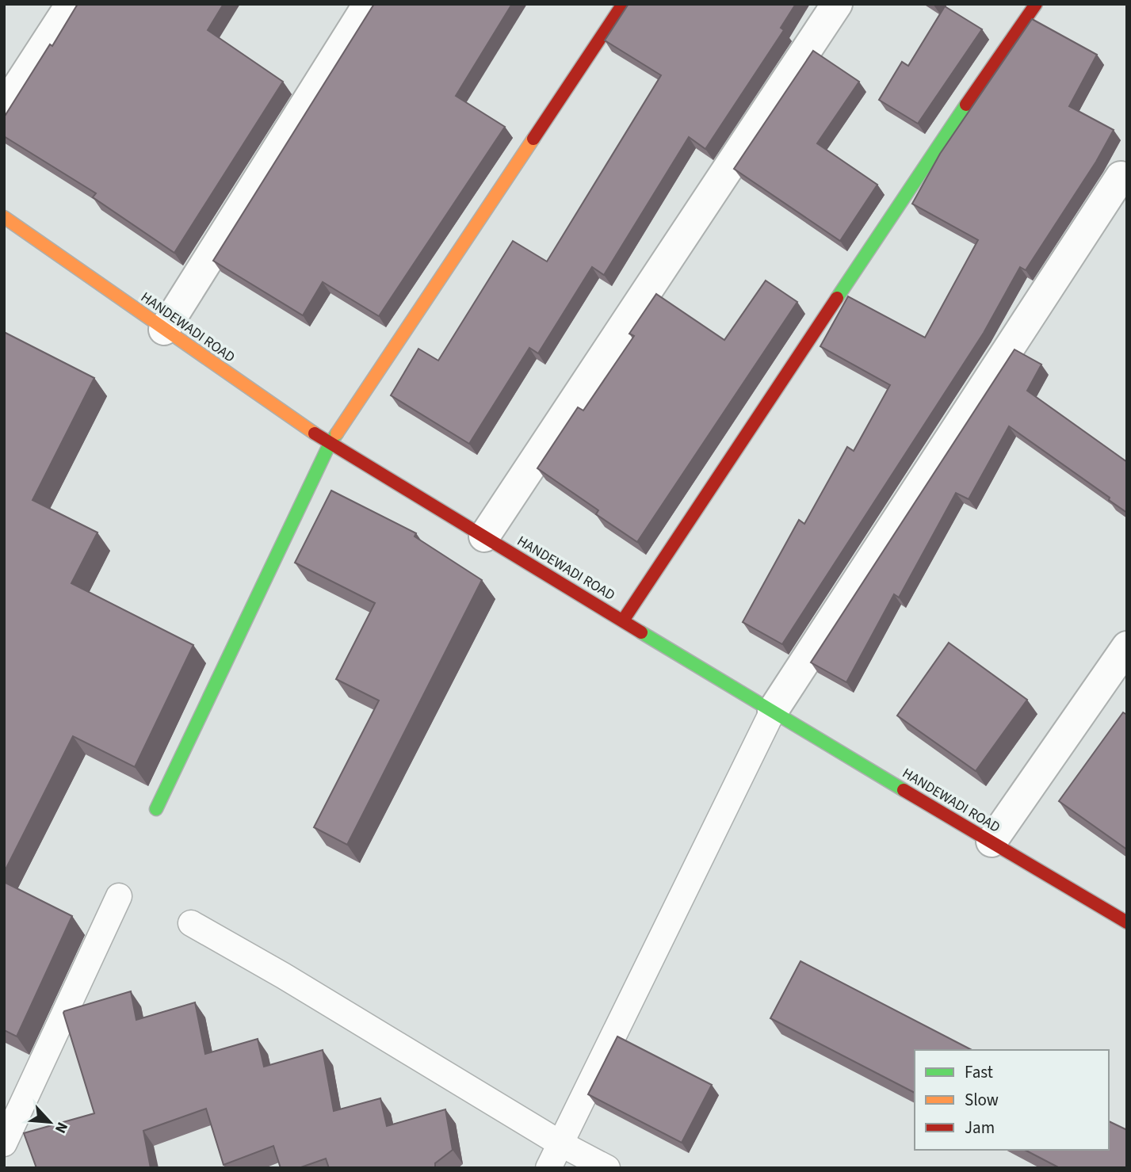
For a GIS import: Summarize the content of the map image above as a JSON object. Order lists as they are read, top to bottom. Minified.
{"streets":{"street":["HANDEWADI ROAD"]},"legend":["Fast","Slow","Jam"],"north":"bottom right"}
